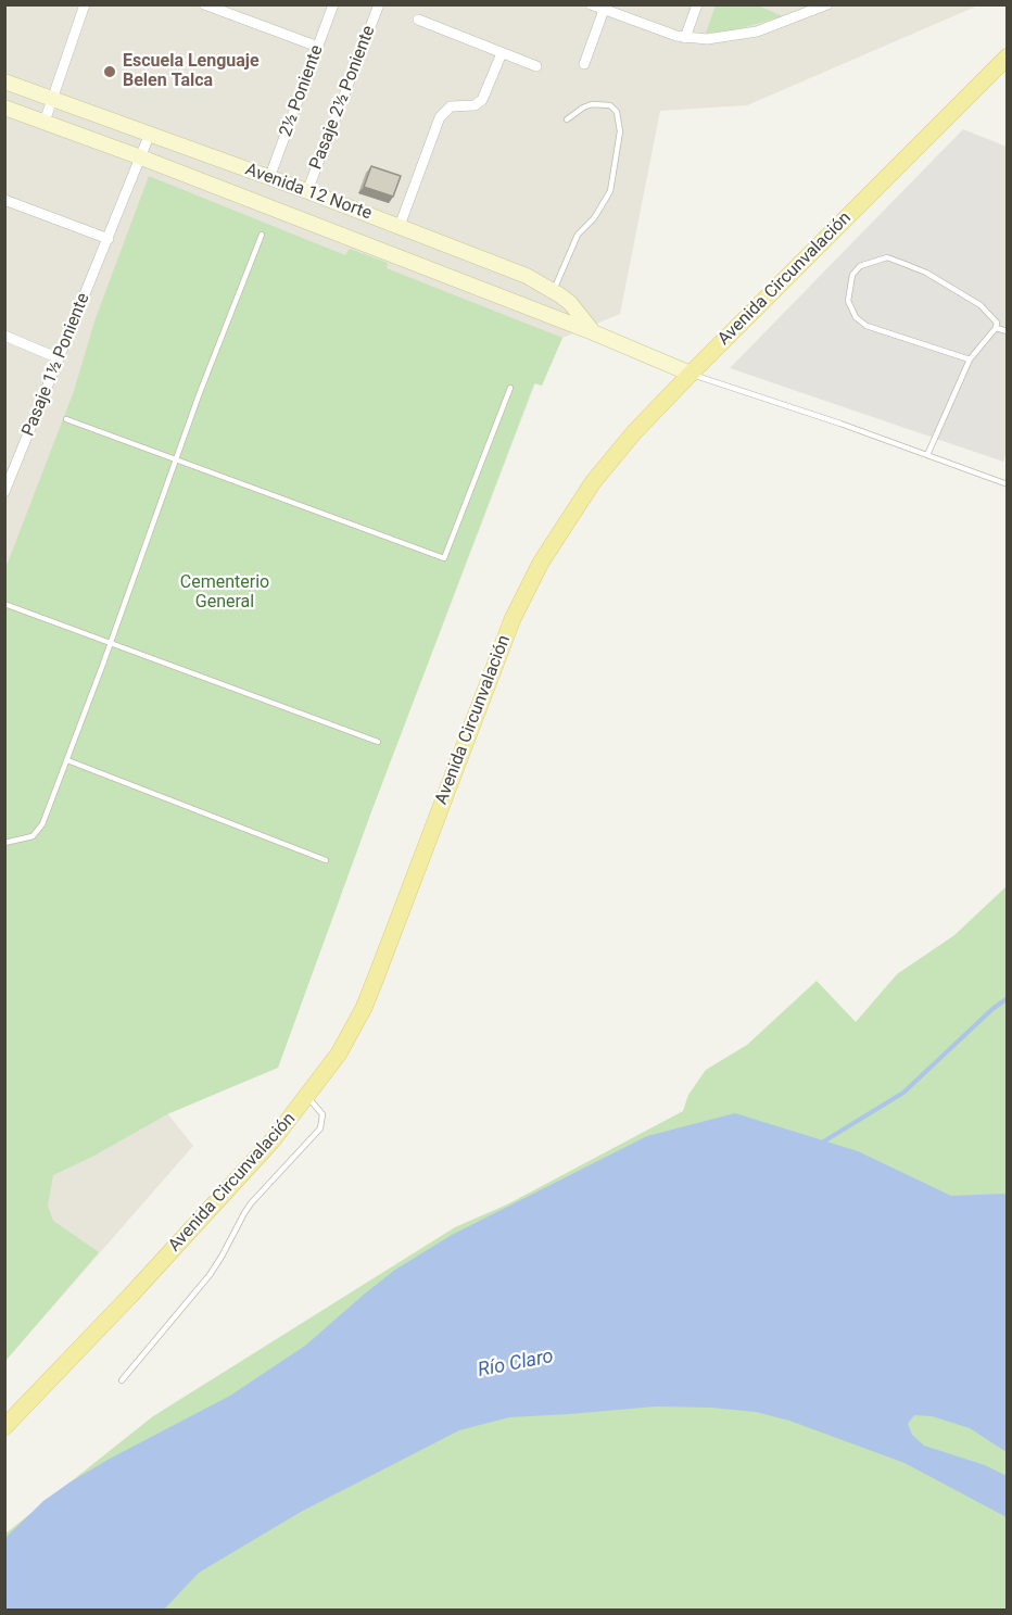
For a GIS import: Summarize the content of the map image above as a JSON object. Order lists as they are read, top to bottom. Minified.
{"streets":{"main road":["Avenida 12 Norte","Avenida Circunvalación"],"street":["2½ Poniente","Pasaje 2½ Poniente","Pasaje 1½ Poniente"]},"crossings":[["2½ Poniente","Avenida 12 Norte"],["Pasaje 2½ Poniente","Avenida 12 Norte"],["Avenida 12 Norte","Avenida Circunvalación"],["Avenida 12 Norte","Pasaje 1½ Poniente"]],"water":["Río Claro"],"parks":["Cementerio General"],"places":["Escuela Lenguaje Belen Talca"]}
